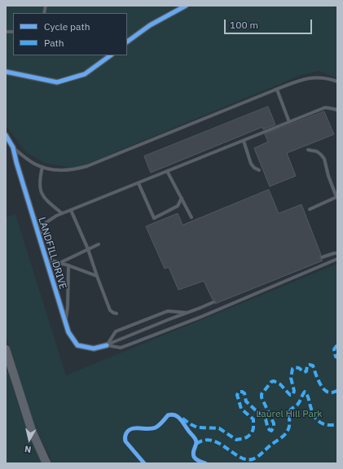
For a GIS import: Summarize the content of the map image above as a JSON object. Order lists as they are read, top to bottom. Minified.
{"streets":{"street":["LANDFILL DRIVE"]},"parks":["Laurel Hill Park"],"legend":["Cycle path","Path"],"scale_bar":"100 m","north":"bottom"}
